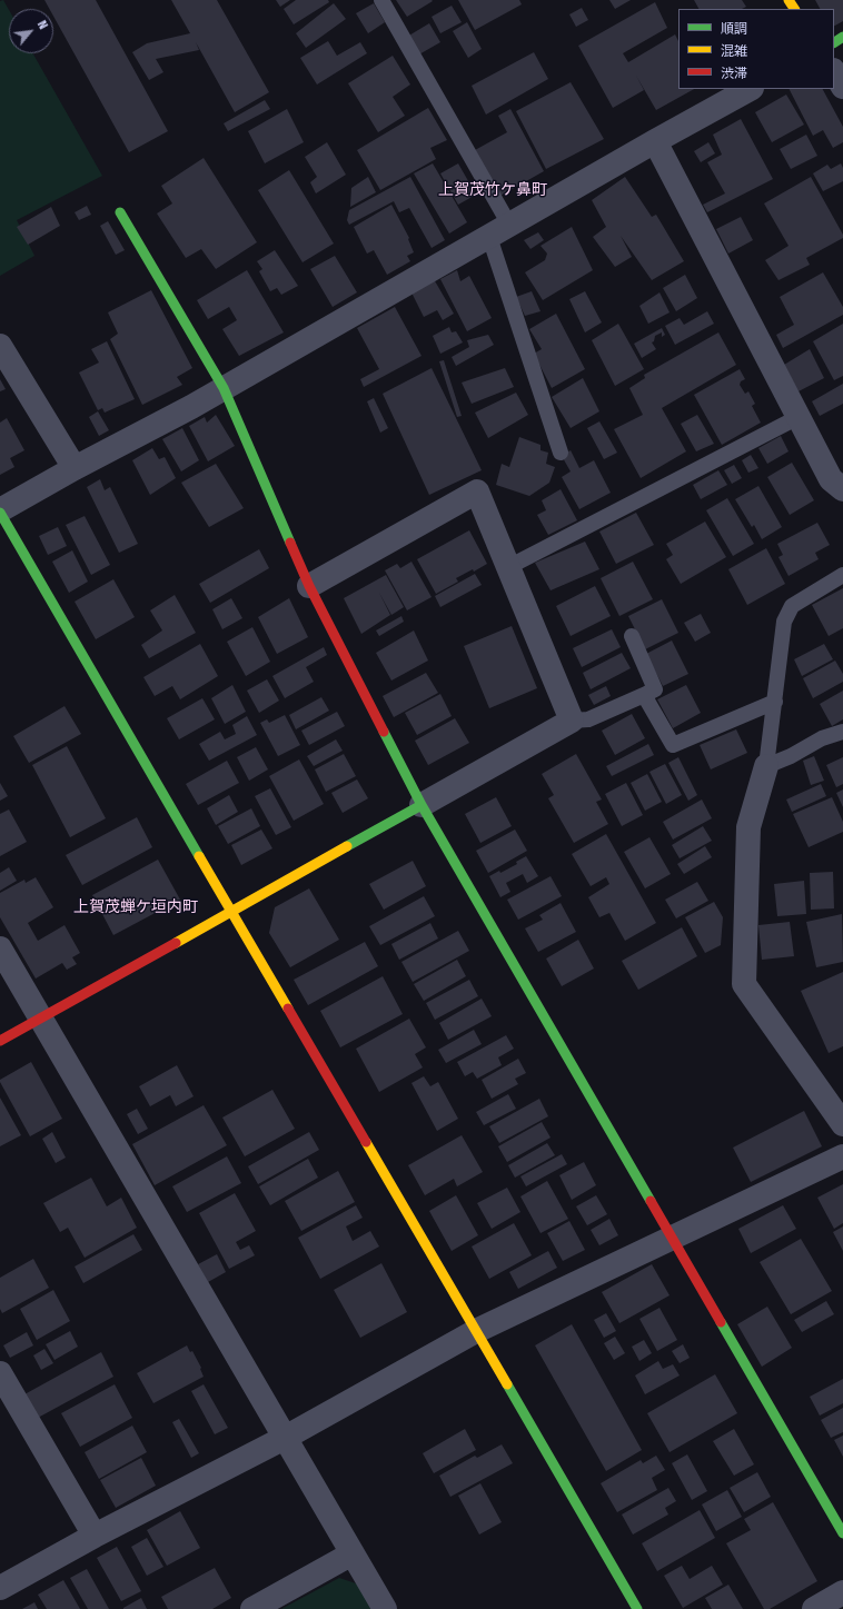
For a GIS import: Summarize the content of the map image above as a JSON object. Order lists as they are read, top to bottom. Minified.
{"districts":["上賀茂竹ケ鼻町","上賀茂蝉ケ垣内町"],"legend":["順調","混雑","渋滞"],"north":"top right"}
